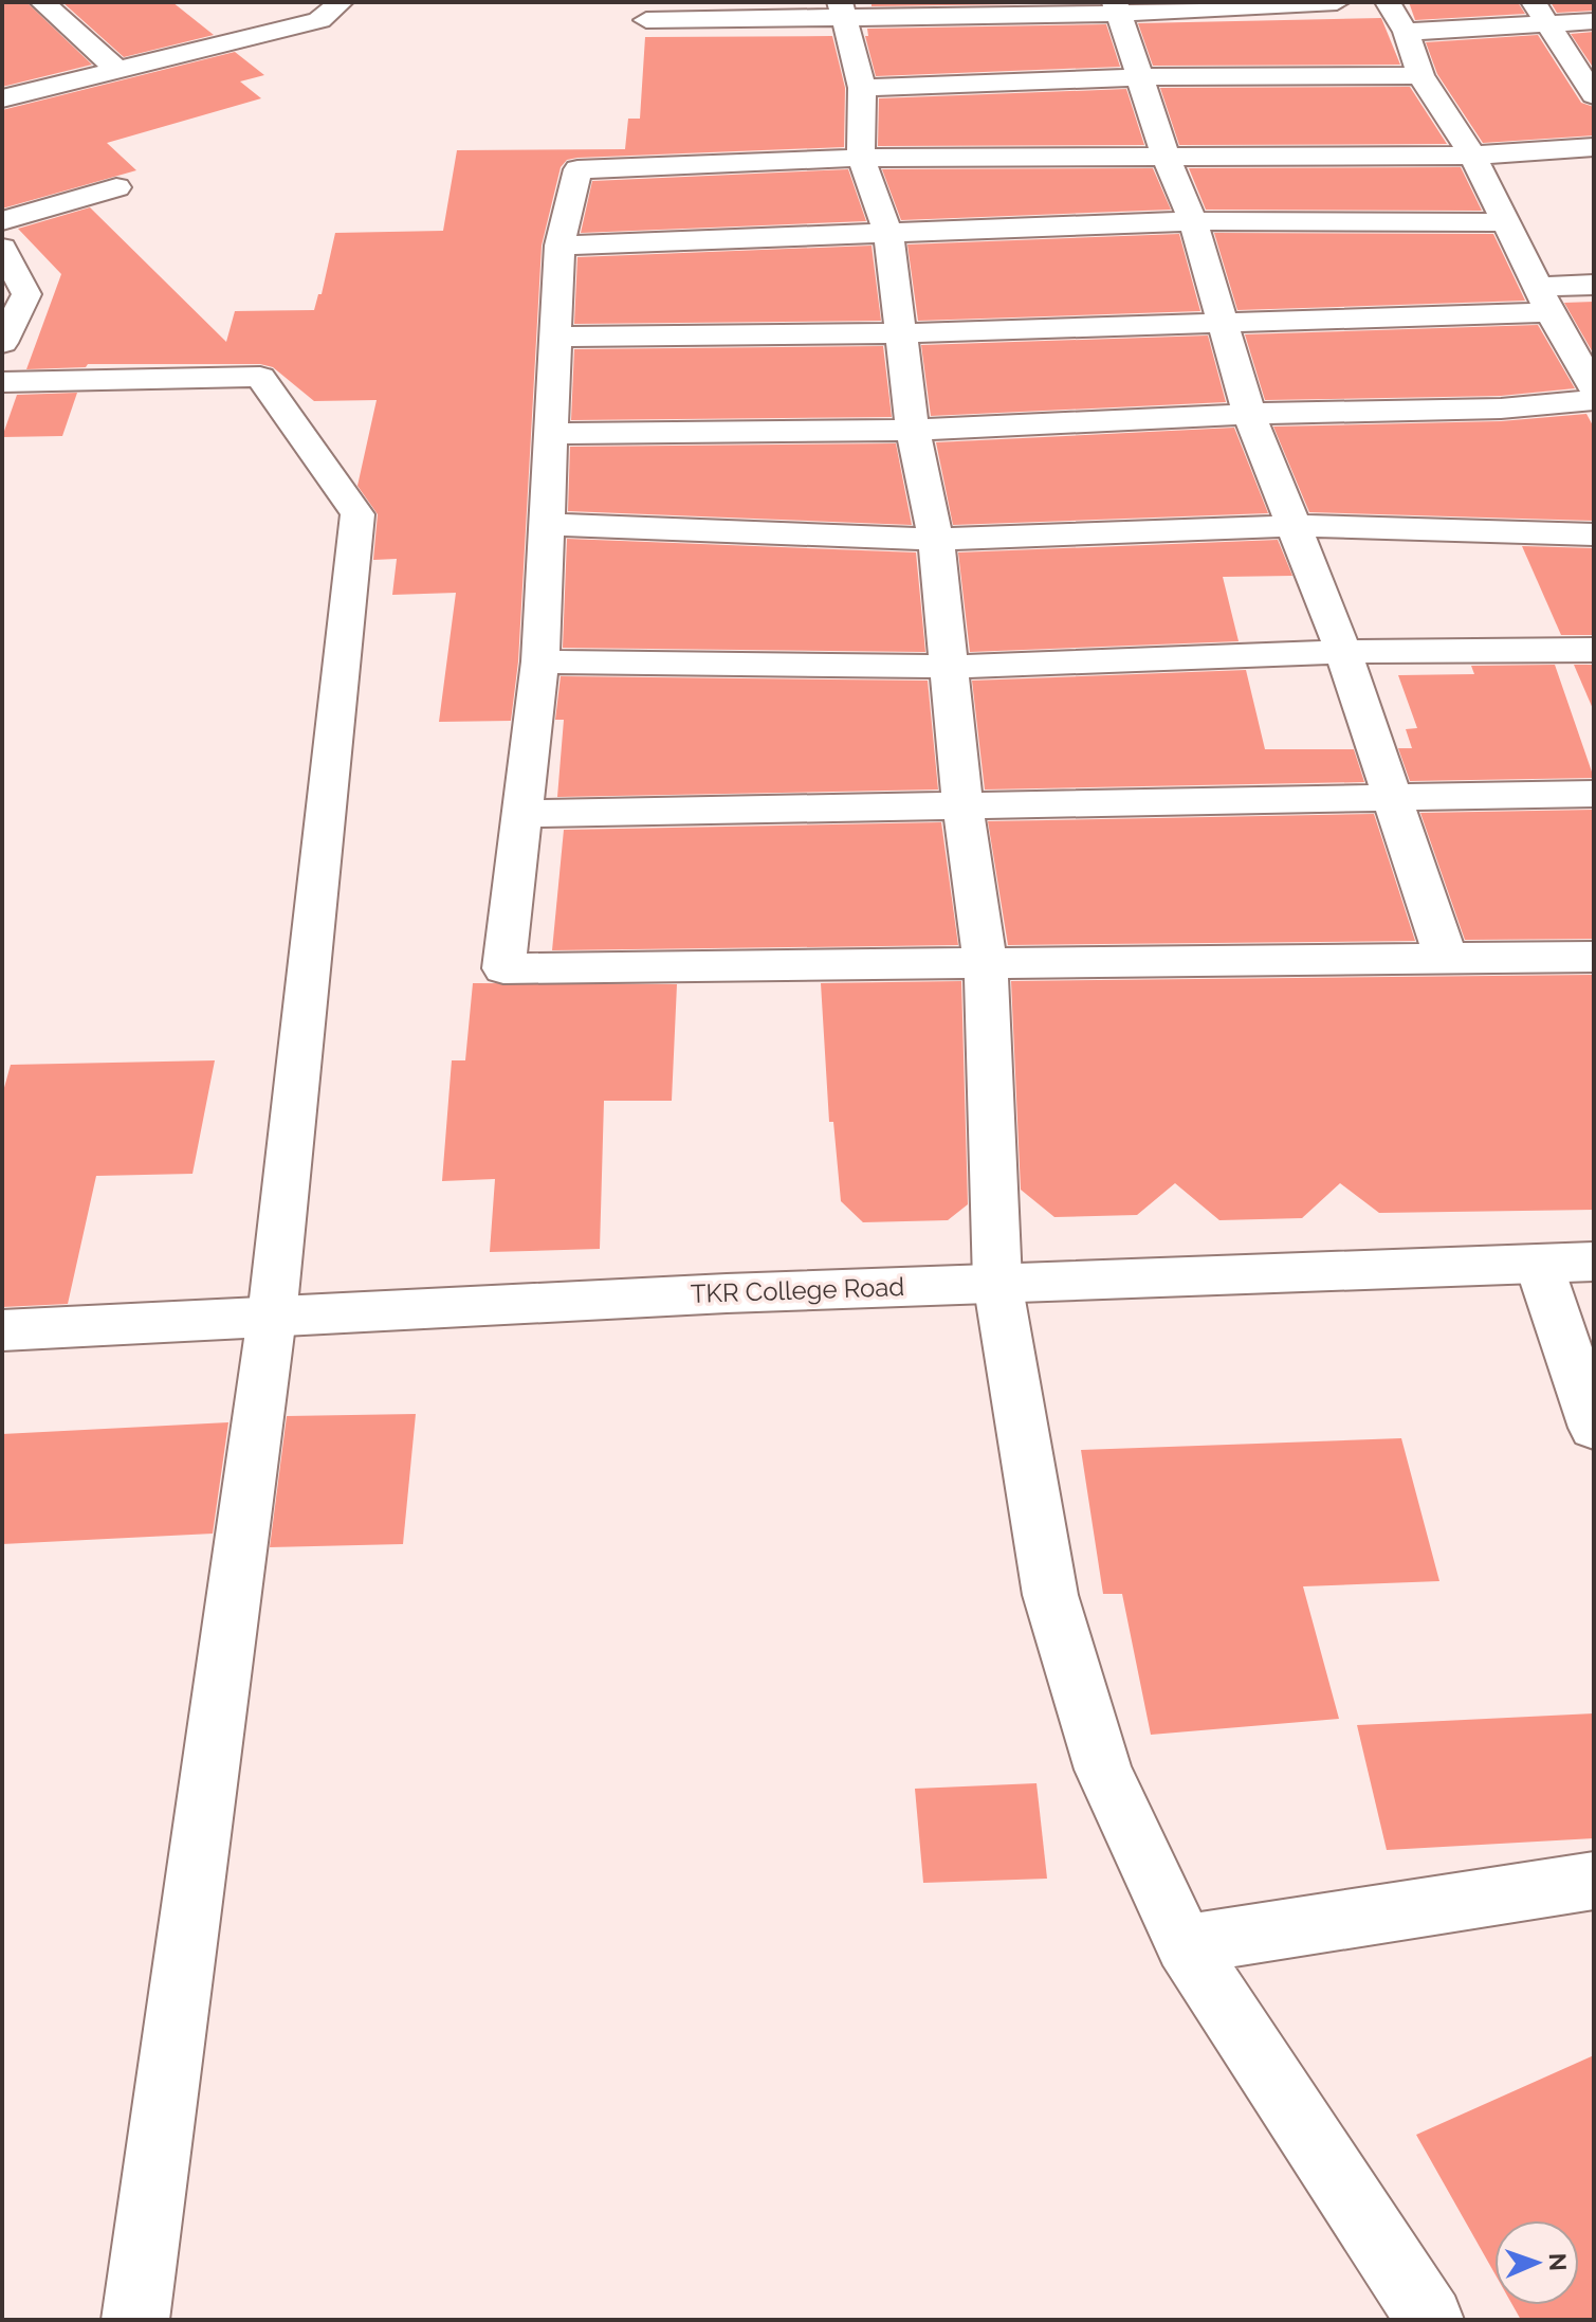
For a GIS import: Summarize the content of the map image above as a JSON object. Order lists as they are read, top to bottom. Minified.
{"streets":{"street":["TKR College Road"]},"north":"right"}
